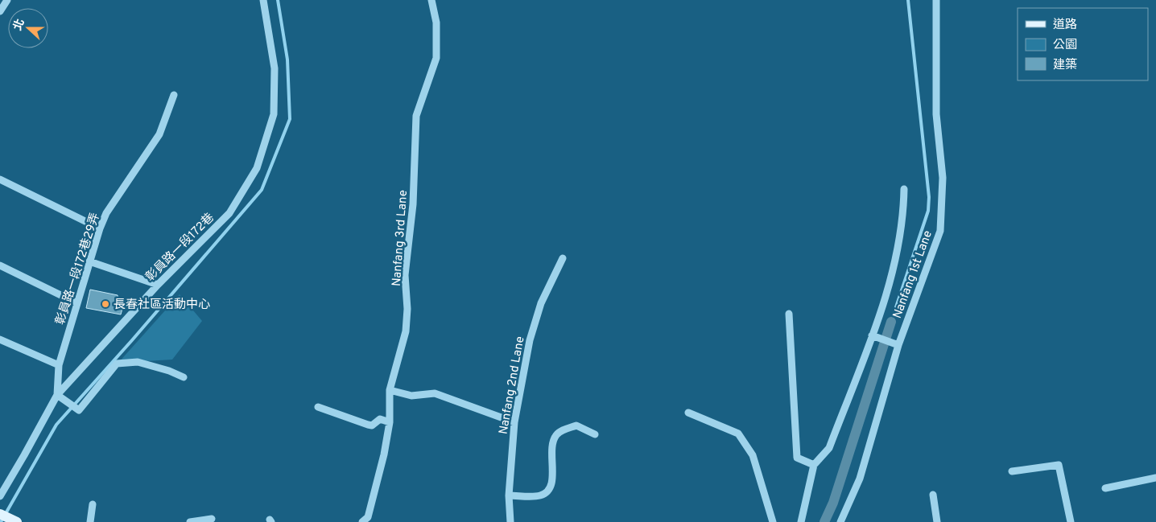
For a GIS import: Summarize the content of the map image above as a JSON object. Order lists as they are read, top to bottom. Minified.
{"streets":{"lane":["Nanfang 3rd Lane","彰員路一段172巷","彰員路一段172巷29弄","Nanfang 1st Lane","Nanfang 2nd Lane"]},"crossings":[["彰員路一段172巷","彰員路一段172巷29弄"]],"places":["長春社區活動中心"],"legend":["道路","公園","建築"],"north":"left"}
